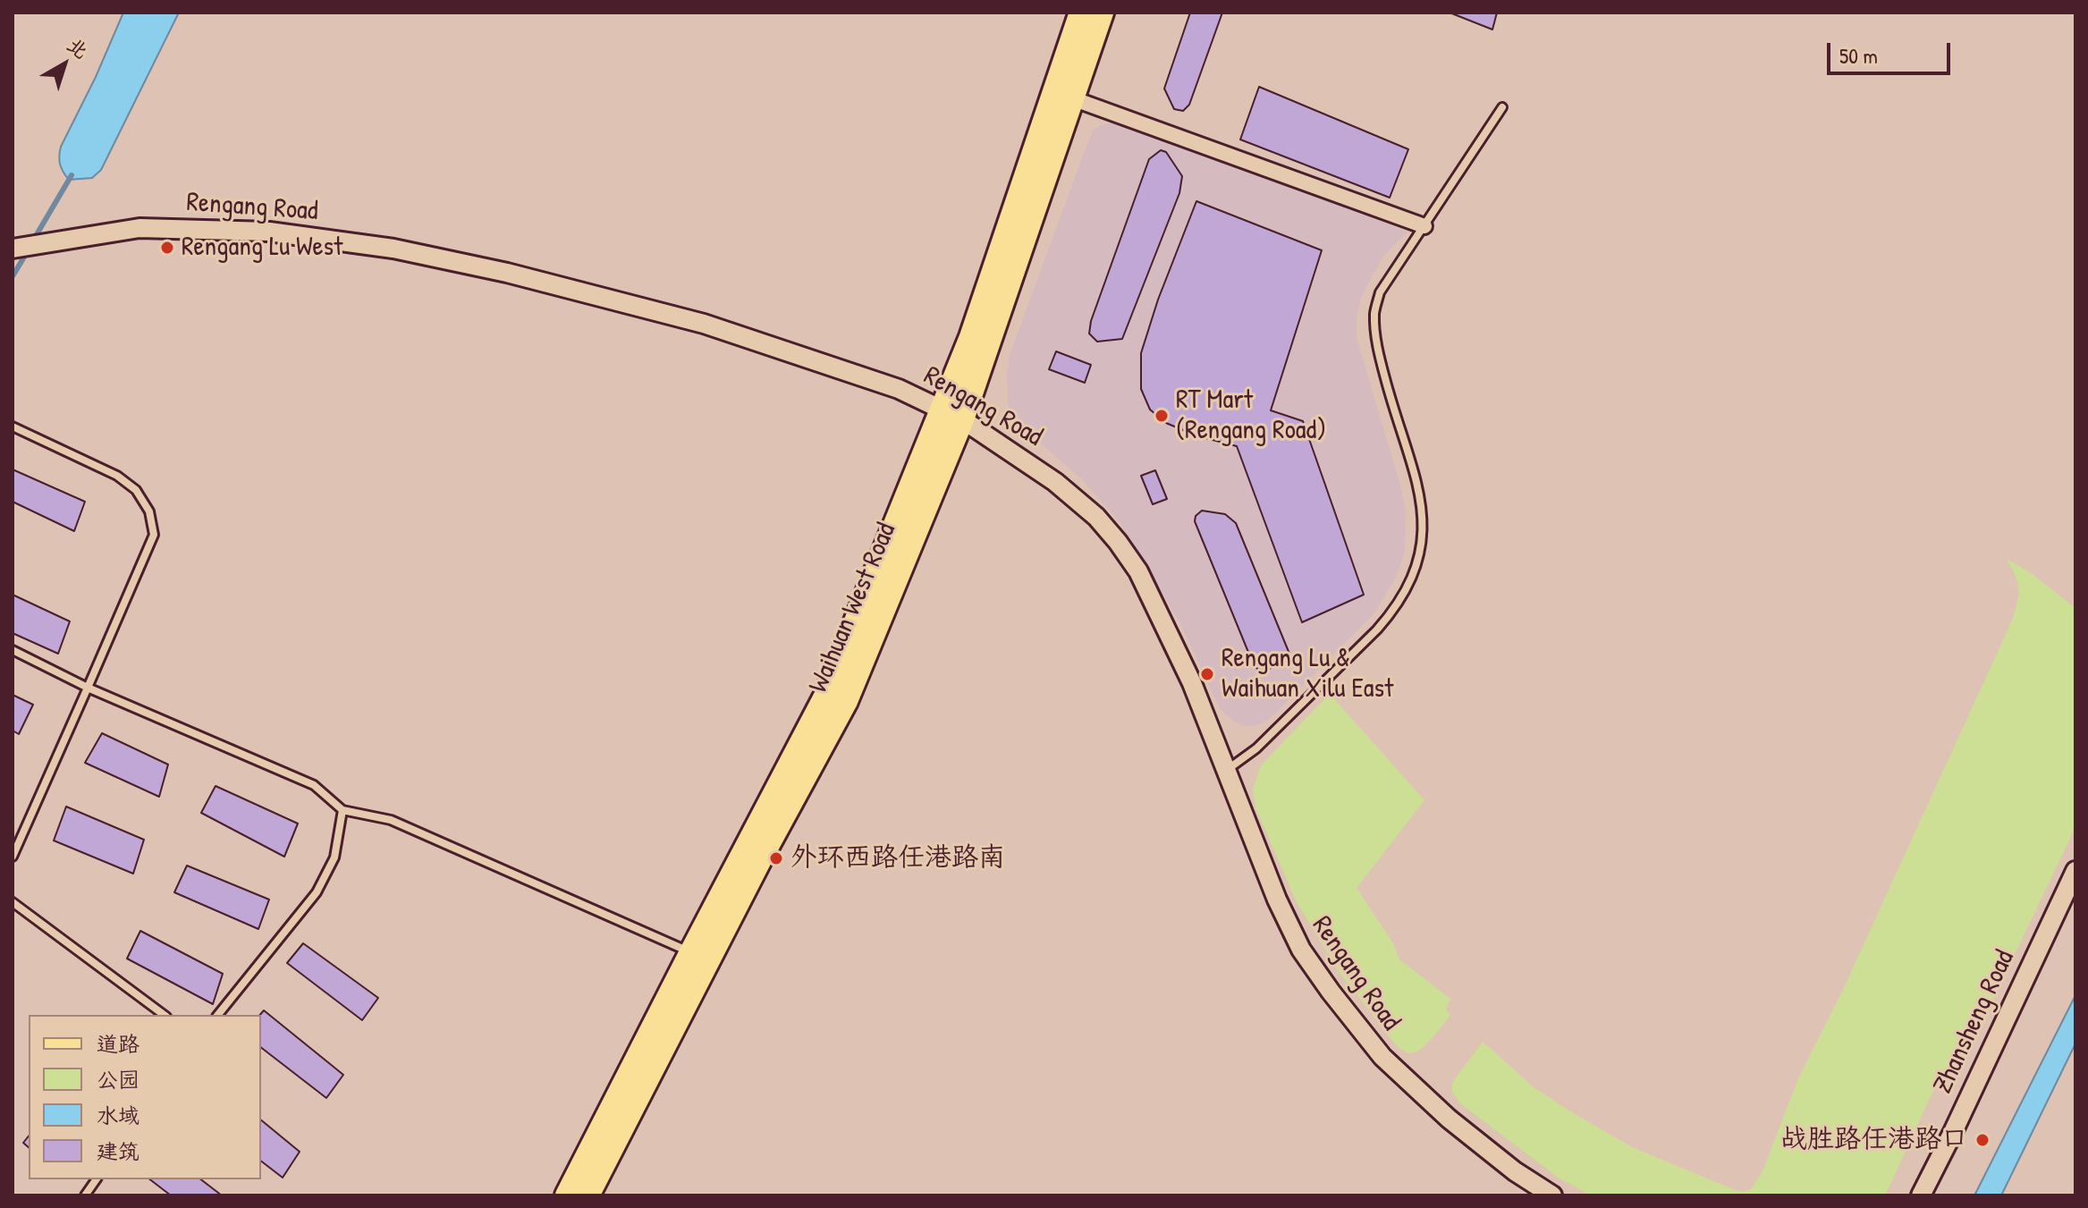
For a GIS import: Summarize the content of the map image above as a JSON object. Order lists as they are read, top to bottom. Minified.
{"streets":{"main road":["Waihuan West Road"],"street":["Rengang Road","Zhansheng Road"]},"crossings":[["Rengang Road","Waihuan West Road"]],"places":["Rengang Lu West","RT Mart (Rengang Road)","Rengang Lu & Waihuan Xilu East","外环西路任港路南","战胜路任港路口"],"legend":["道路","公园","水域","建筑"],"scale_bar":"50 m","north":"top right"}
